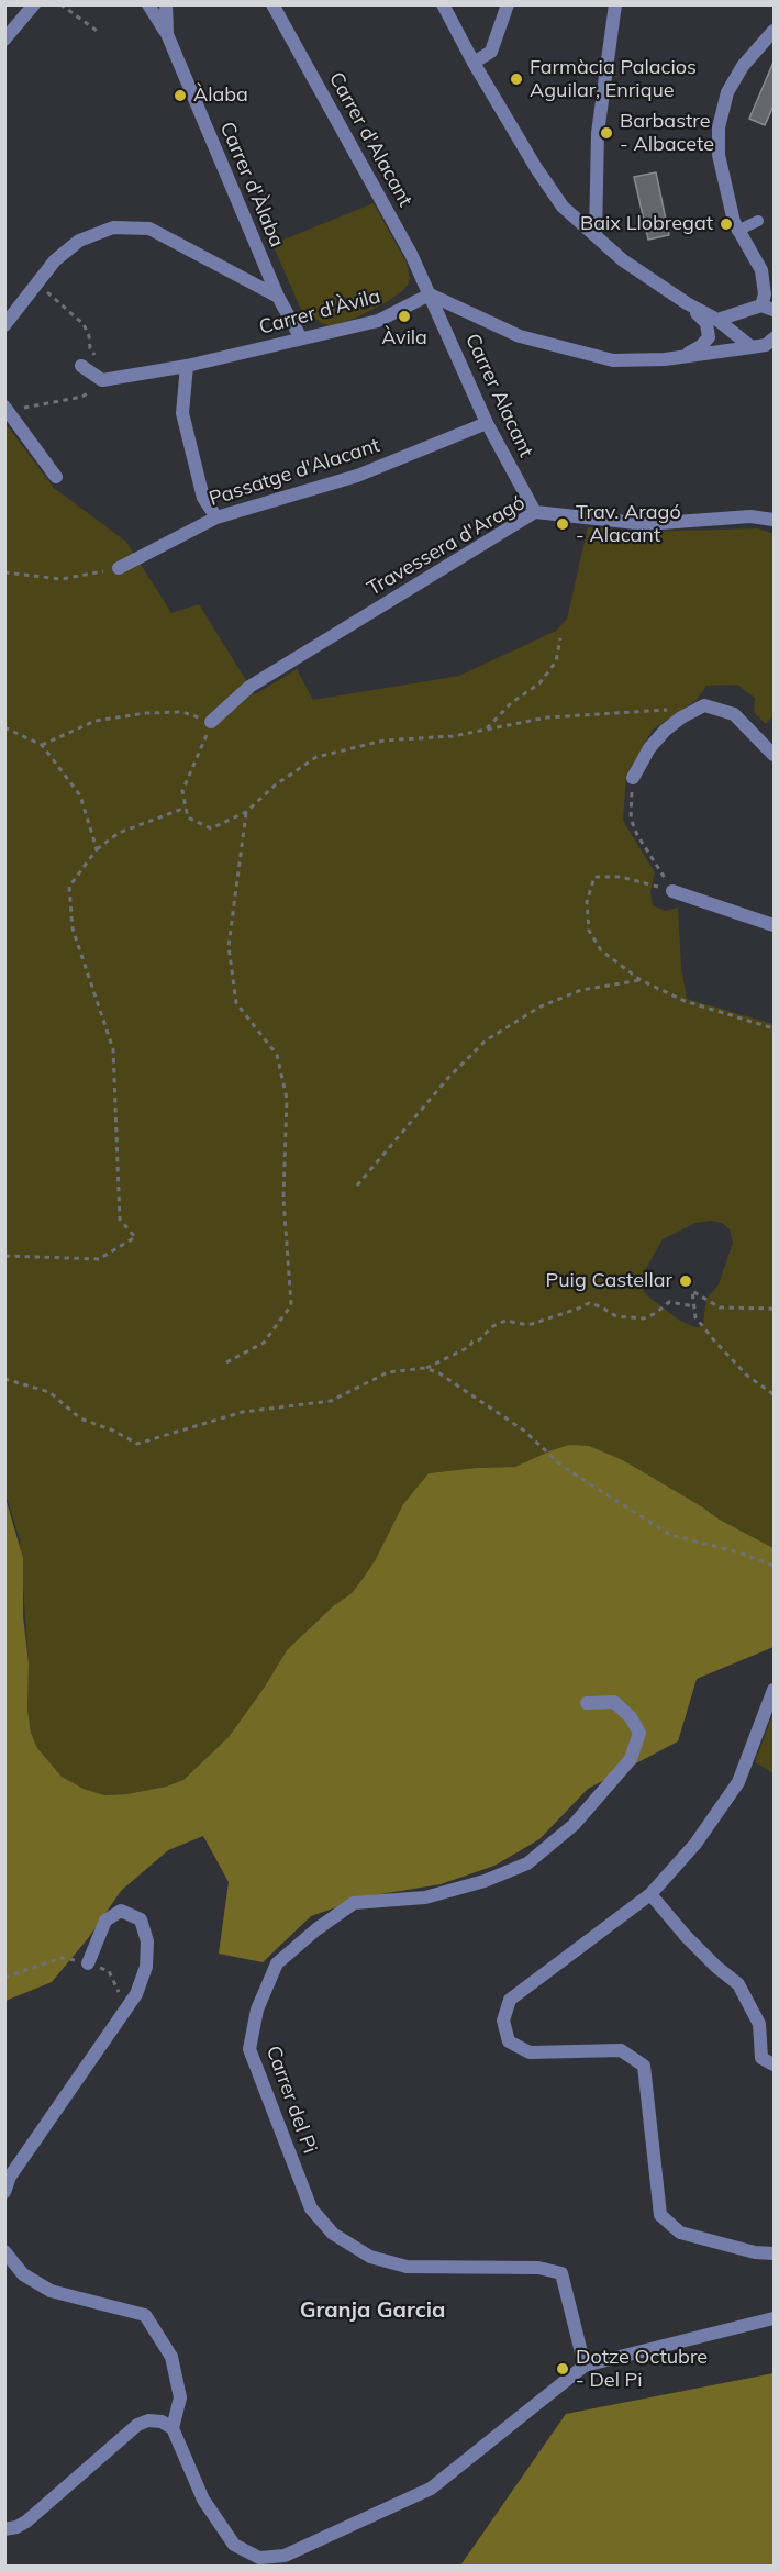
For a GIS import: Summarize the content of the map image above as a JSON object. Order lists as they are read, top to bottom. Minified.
{"streets":{"street":["Carrer d'Alacant","Carrer d'Àlaba","Carrer d'Àvila","Carrer Alacant","Passatge d'Alacant","Travessera d'Aragó","Carrer del Pi"]},"crossings":[["Carrer d'Alacant","Carrer d'Àvila"],["Carrer d'Alacant","Carrer Alacant"],["Carrer d'Àlaba","Carrer d'Àvila"],["Carrer d'Àvila","Carrer Alacant"],["Carrer Alacant","Passatge d'Alacant"],["Carrer Alacant","Travessera d'Aragó"]],"districts":["Granja Garcia"],"places":["Farmàcia Palacios Aguilar, Enrique","Àlaba","Barbastre - Albacete","Baix Llobregat","Àvila","Trav. Aragó - Alacant","Puig Castellar","Dotze Octubre - Del Pi"]}
